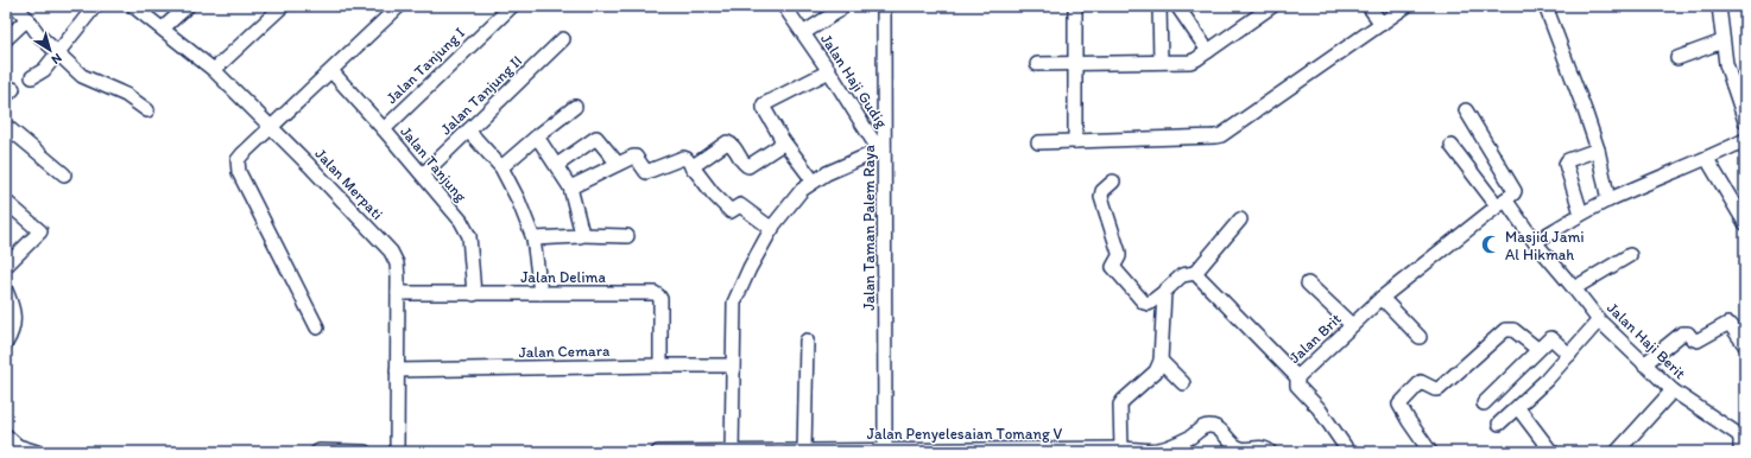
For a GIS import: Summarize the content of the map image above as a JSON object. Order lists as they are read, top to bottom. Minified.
{"streets":{"street":["Jalan Tanjung I","Jalan Haji Gudig","Jalan Tanjung II","Jalan Tanjung","Jalan Merpati","Jalan Taman Palem Raya","Jalan Delima","Jalan Brit","Jalan Haji Berit","Jalan Cemara","Jalan Penyelesaian Tomang V"]},"crossings":[["Jalan Tanjung I","Jalan Tanjung"],["Jalan Haji Gudig","Jalan Taman Palem Raya"],["Jalan Haji Gudig","Jalan Cemara"],["Jalan Tanjung II","Jalan Tanjung"],["Jalan Tanjung","Jalan Delima"],["Jalan Merpati","Jalan Delima"],["Jalan Merpati","Jalan Cemara"],["Jalan Taman Palem Raya","Jalan Penyelesaian Tomang V"],["Jalan Delima","Jalan Cemara"],["Jalan Brit","Jalan Haji Berit"]],"places":{"mosque":["Masjid Jami Al Hikmah"]},"north":"bottom right"}
